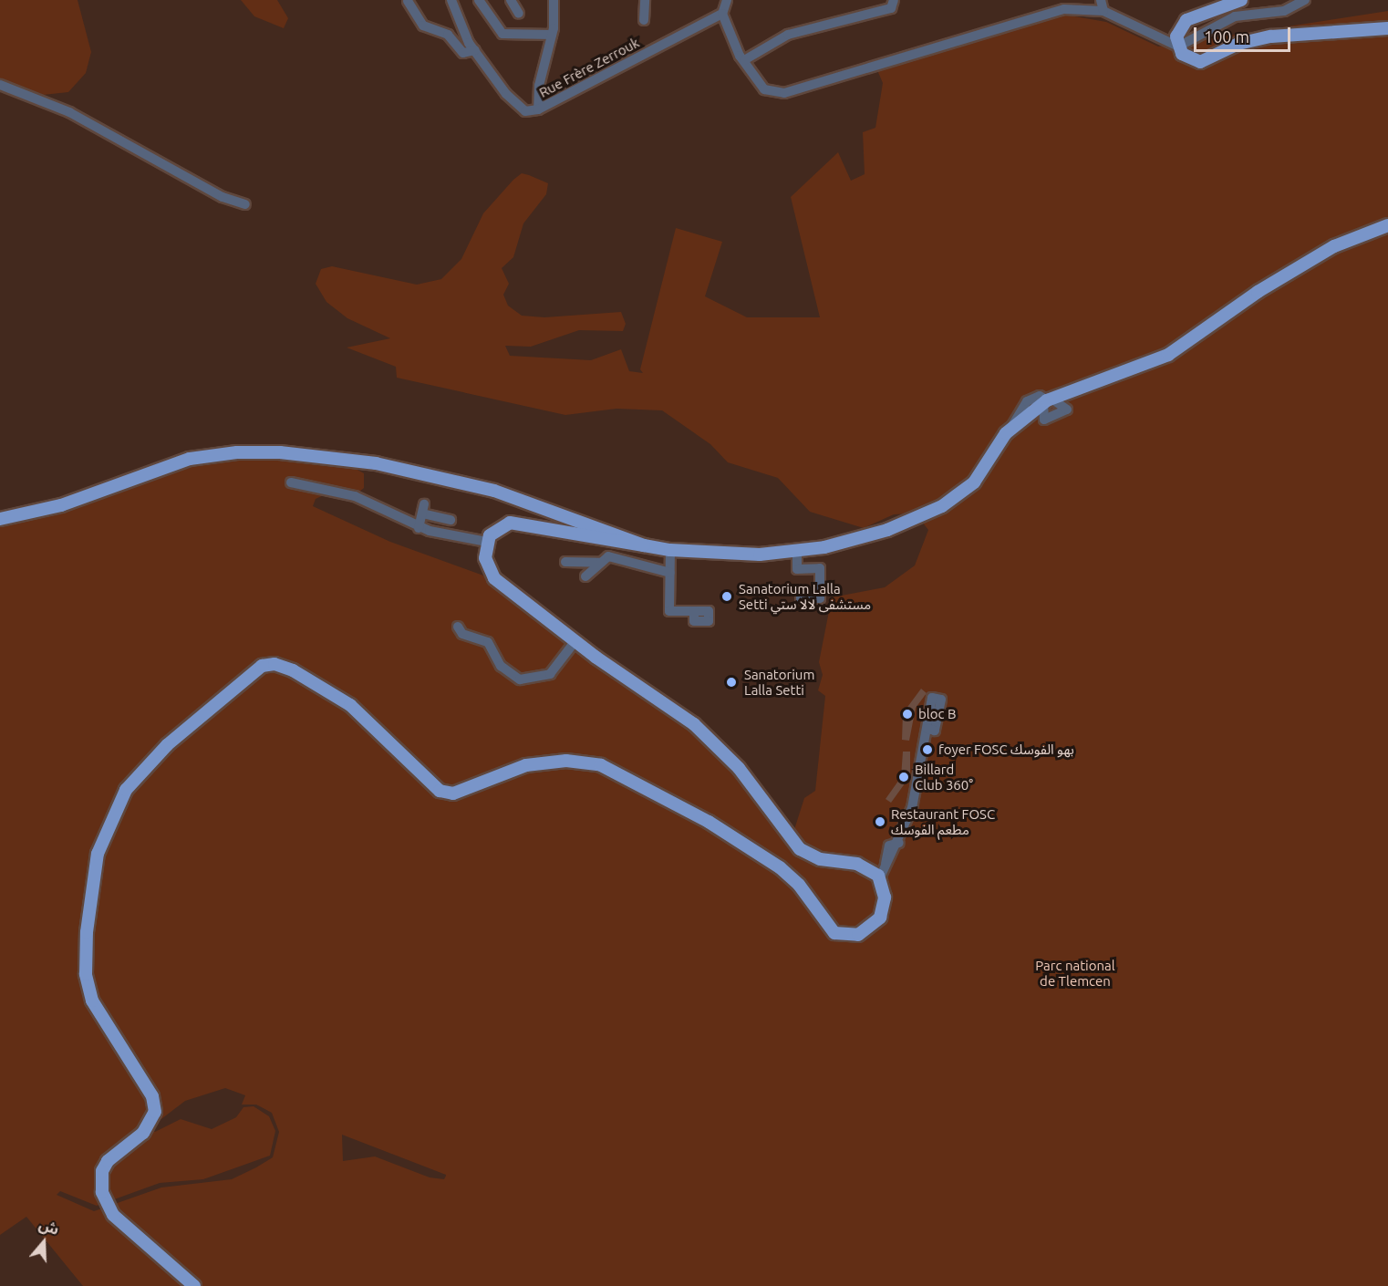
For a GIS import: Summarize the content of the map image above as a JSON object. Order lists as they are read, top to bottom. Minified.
{"streets":{"street":["Rue Frère Zerrouk"]},"parks":["Parc national de Tlemcen"],"places":["Sanatorium Lalla Setti مستشفى لالا ستي","Sanatorium Lalla Setti","bloc B","foyer FOSC بهو الفوسك","Billard Club 360°","Restaurant FOSC مطعم الفوسك"],"scale_bar":"100 m","north":"top"}
